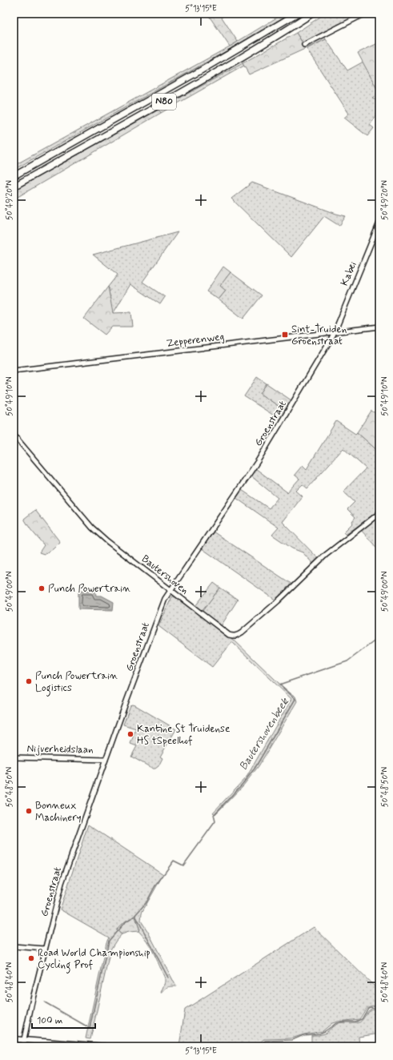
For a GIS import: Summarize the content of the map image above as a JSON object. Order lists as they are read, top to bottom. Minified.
{"streets":{"highway":["N80"],"street":["Kabei","Zepperenweg","Groenstraat","Bautershoven","Nijverheidslaan"]},"crossings":[["Kabei","Zepperenweg"],["Kabei","Groenstraat"],["Zepperenweg","Groenstraat"],["Groenstraat","Bautershoven"],["Groenstraat","Nijverheidslaan"]],"water":["Bautershovenbeek"],"places":{"transit":["Sint-Truiden Groenstraat"],"other":["Punch Powertrain","Punch Powertrain Logistics","Kantine St Truidense HS tSpeelhof","Bonneux Machinery","Road World Championship Cycling Prof"]},"scale_bar":"100 m","coordinates":["5°13'15\"E","50°49'20\"N","50°49'10\"N","50°49'00\"N","50°48'50\"N","50°48'40\"N"]}
